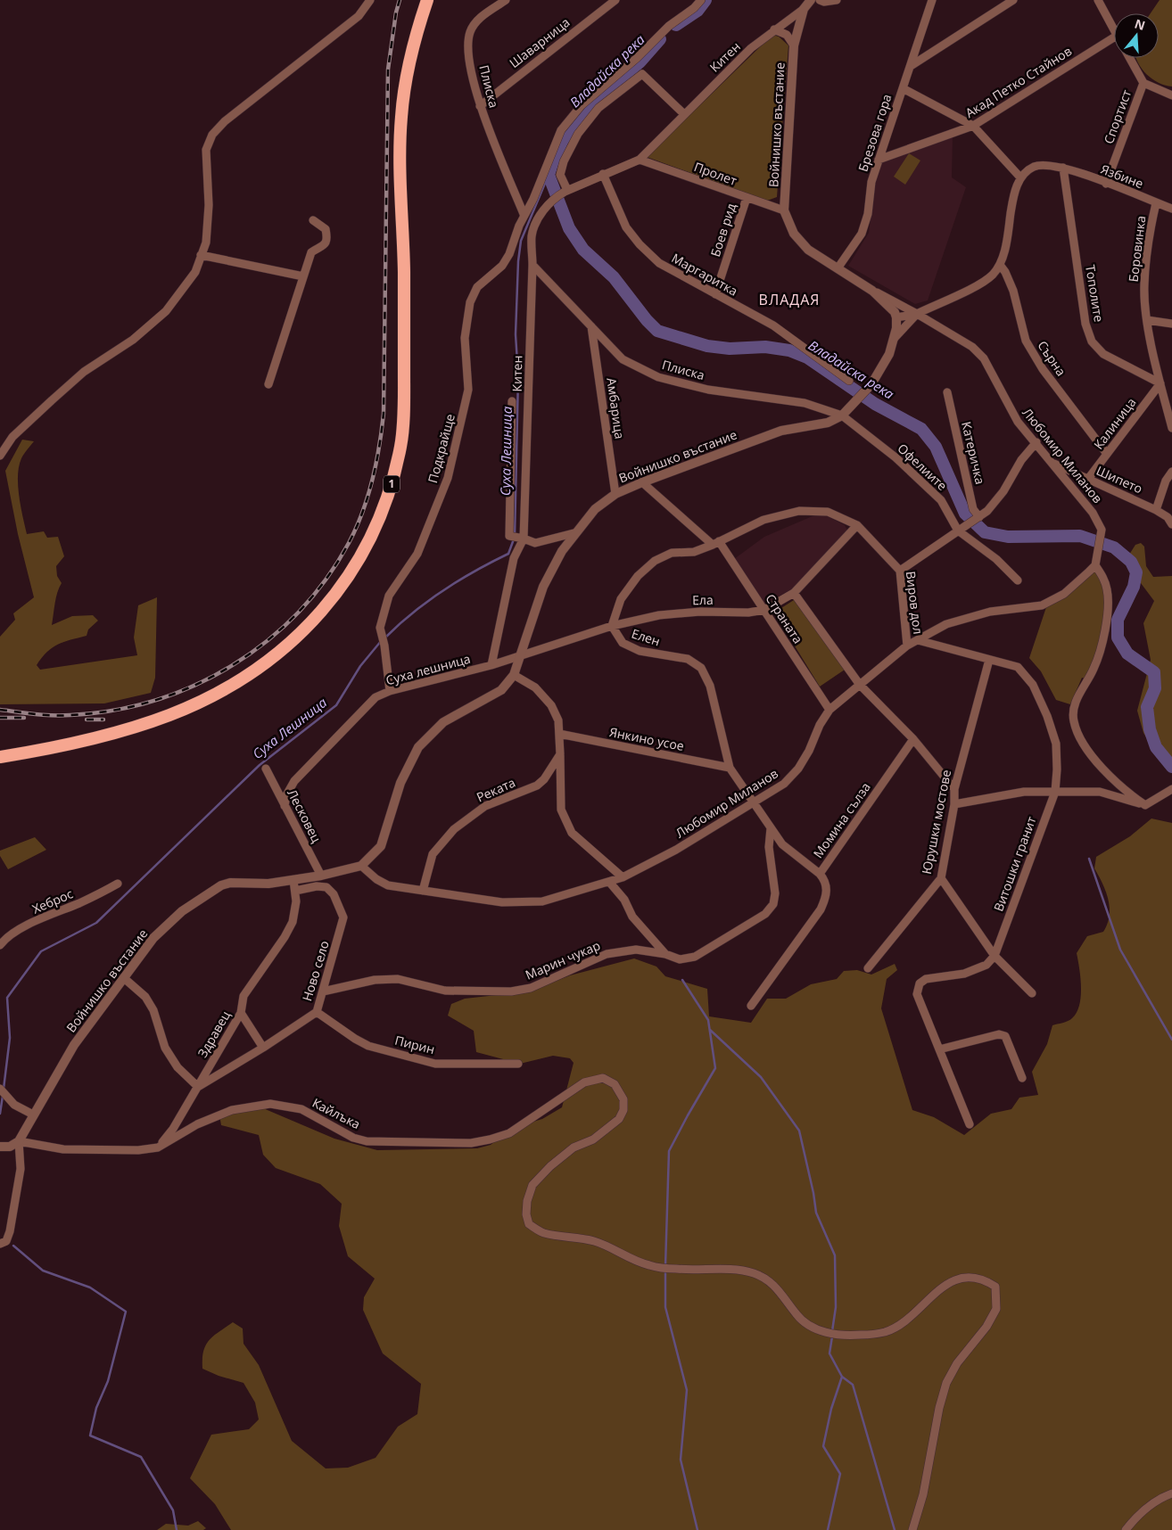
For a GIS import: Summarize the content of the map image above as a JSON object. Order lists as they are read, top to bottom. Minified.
{"streets":{"highway":["1"],"street":["Шаварница","Китен","Акад Петко Стайнов","Плиска","Спортист","Войнишко въстание","Брезова гора","Пролет","Язбине","Боев рид","Боровинка","Маргаритка","Тополите","Сърна","Амбарица","Калиница","Подкрайще","Катеричка","Любомир Миланов","Офелиите","Шипето","Ела","Виров дол","Страната","Елен","Суха лешница","Янкино усое","Реката","Лесковец","Момина сълза","Юрушки мостове","Витошки гранит","Хеброс","Марин чукар","Ново село","Здравец","Пирин","Кайлъка"]},"crossings":[["Шаварница","Плиска"],["Китен","Плиска"],["Китен","Войнишко въстание"],["Китен","Пролет"],["Китен","Маргаритка"],["Китен","Суха лешница"],["Акад Петко Стайнов","Брезова гора"],["Плиска","Войнишко въстание"],["Плиска","Амбарица"],["Плиска","Подкрайще"],["Плиска","Офелиите"],["Спортист","Язбине"],["Войнишко въстание","Брезова гора"],["Войнишко въстание","Пролет"],["Войнишко въстание","Амбарица"],["Войнишко въстание","Любомир Миланов"],["Войнишко въстание","Офелиите"],["Войнишко въстание","Ела"],["Войнишко въстание","Страната"],["Войнишко въстание","Суха лешница"],["Войнишко въстание","Лесковец"],["Войнишко въстание","Здравец"],["Войнишко въстание","Кайлъка"],["Пролет","Боев рид"],["Язбине","Боровинка"],["Язбине","Тополите"],["Боев рид","Маргаритка"],["Боровинка","Тополите"],["Боровинка","Калиница"],["Тополите","Калиница"],["Сърна","Калиница"],["Калиница","Шипето"],["Подкрайще","Суха лешница"],["Любомир Миланов","Шипето"],["Любомир Миланов","Виров дол"],["Любомир Миланов","Страната"],["Любомир Миланов","Елен"],["Любомир Миланов","Реката"],["Ела","Виров дол"],["Ела","Страната"],["Ела","Елен"],["Ела","Суха лешница"],["Виров дол","Юрушки мостове"],["Виров дол","Витошки гранит"],["Елен","Янкино усое"],["Елен","Момина сълза"],["Елен","Марин чукар"],["Суха лешница","Лесковец"],["Юрушки мостове","Витошки гранит"],["Марин чукар","Ново село"],["Ново село","Здравец"],["Ново село","Пирин"],["Здравец","Кайлъка"]],"districts":["ВЛАДАЯ"],"water":["Владайска река","Суха Лешница"],"north":"top"}
